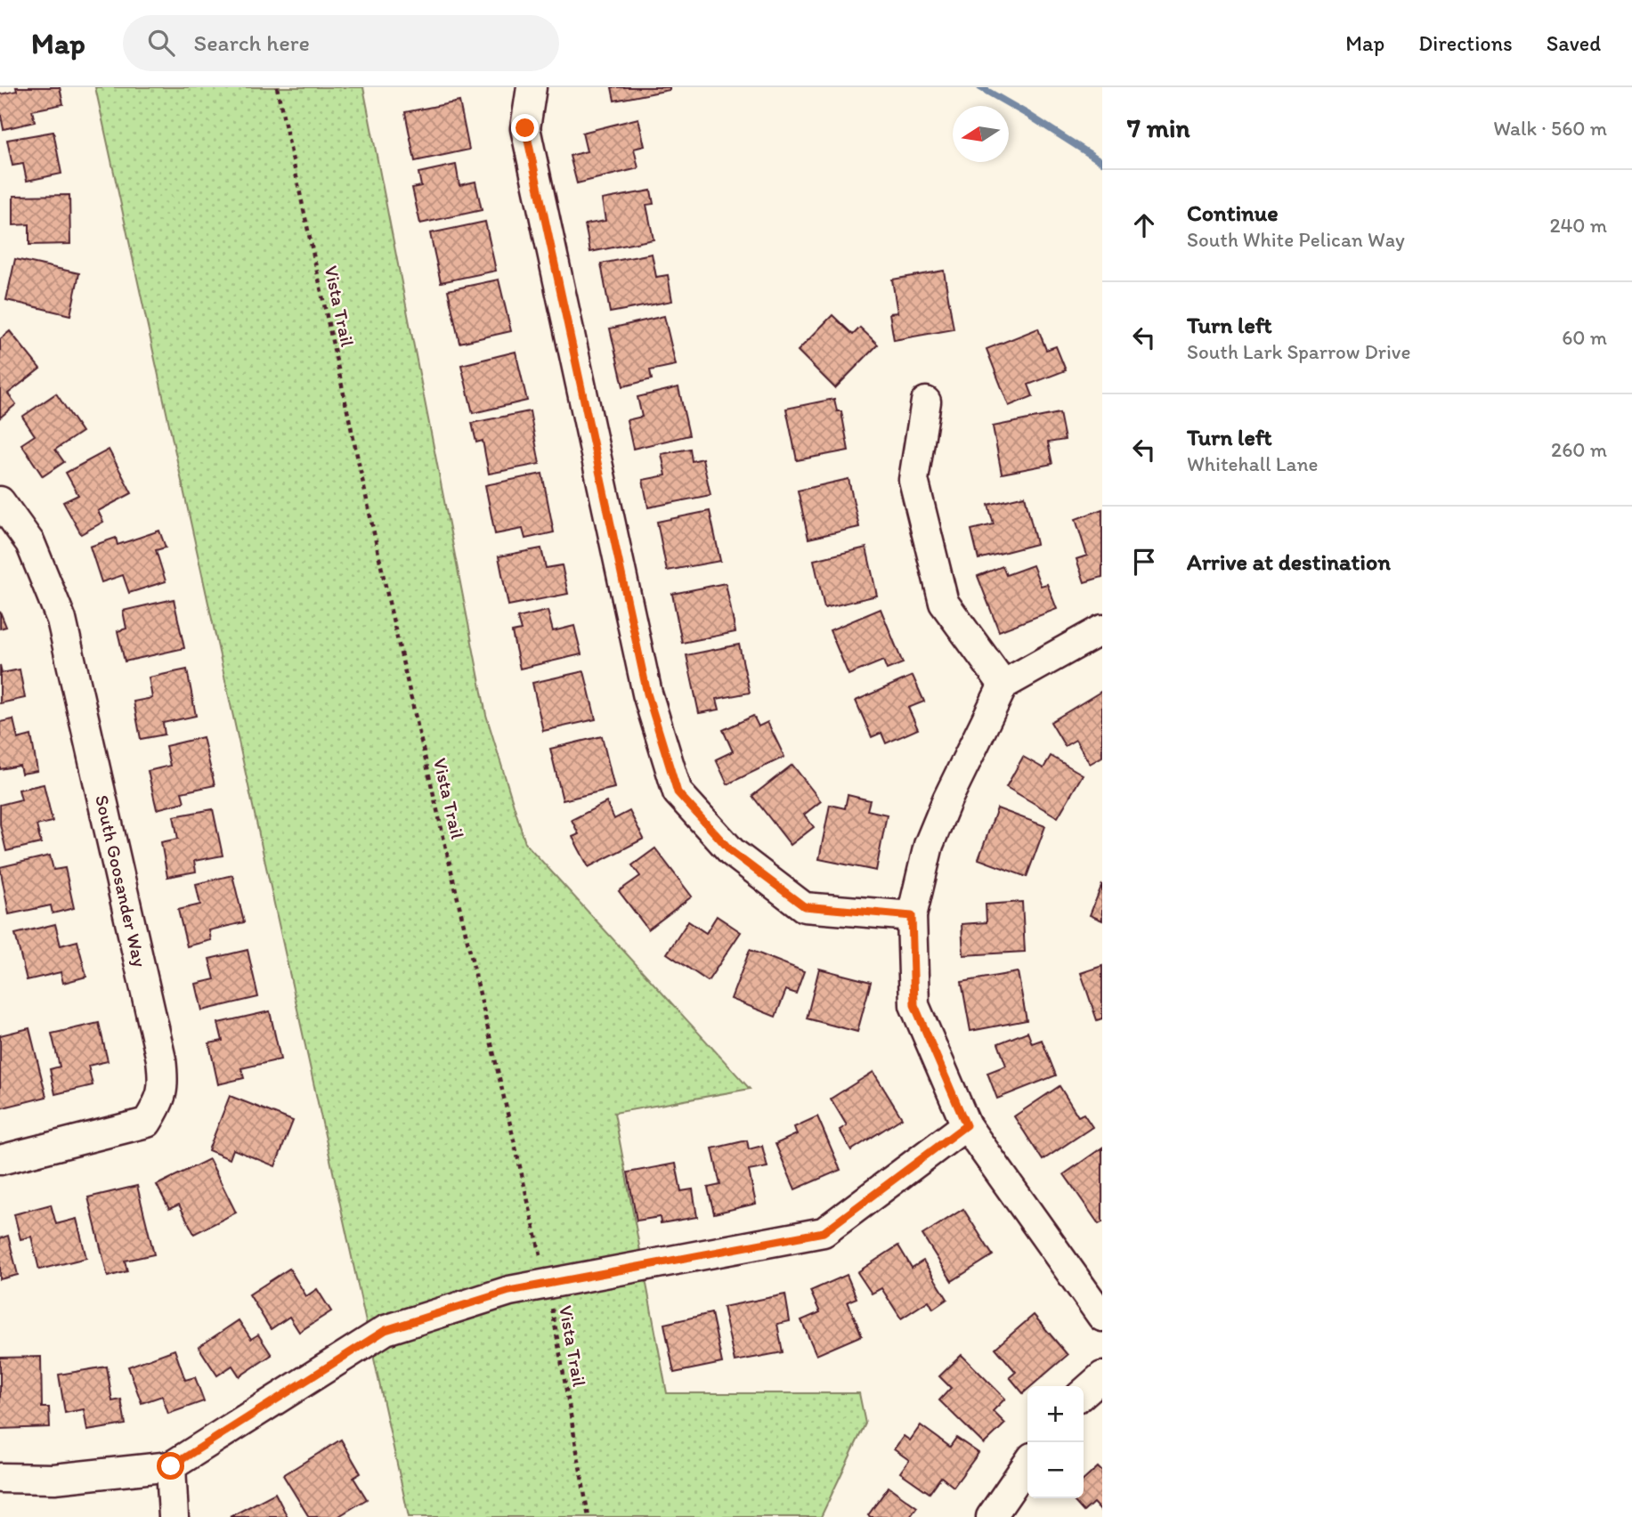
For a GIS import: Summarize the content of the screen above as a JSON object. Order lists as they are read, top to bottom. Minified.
{"streets":{"street":["South Goosander Way"],"path":["Vista Trail"]},"north":"left","page":{"header":"Map","search":"Search here","nav":["Map","Directions","Saved"],"heading":["7 min","Walk · 560 m"],"list":[["Continue","South White Pelican Way","240 m"],["Turn left","South Lark Sparrow Drive","60 m"],["Turn left","Whitehall Lane","260 m"],"Arrive at destination"],"map_buttons":["+","−"]}}
